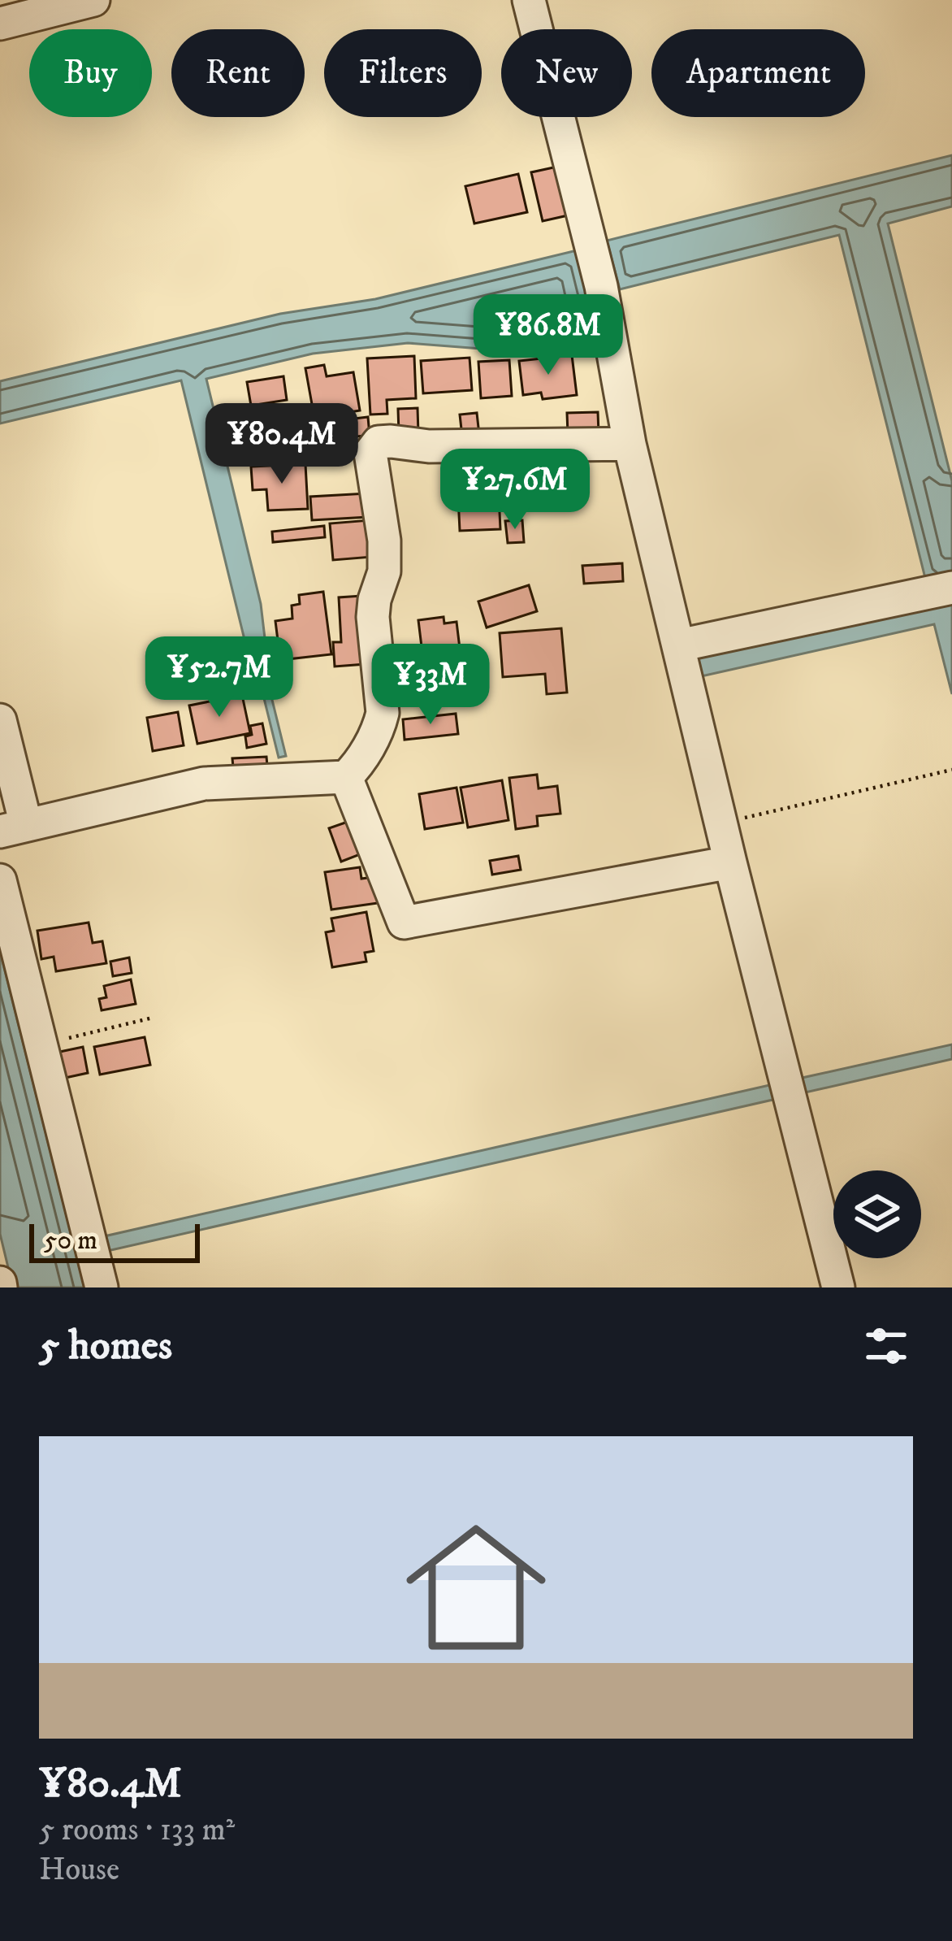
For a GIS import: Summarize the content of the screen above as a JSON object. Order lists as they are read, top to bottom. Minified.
{"scale_bar":"50 m","page":{"chip":["Buy","Rent","Filters","New","Apartment"],"price":["¥86.8M","¥80.4M","¥27.6M","¥52.7M","¥33M"],"scale":"50 m","heading":"5 homes","list":[{"name":"¥80.4M","note":"5 rooms · 133 m² · House"}]}}
